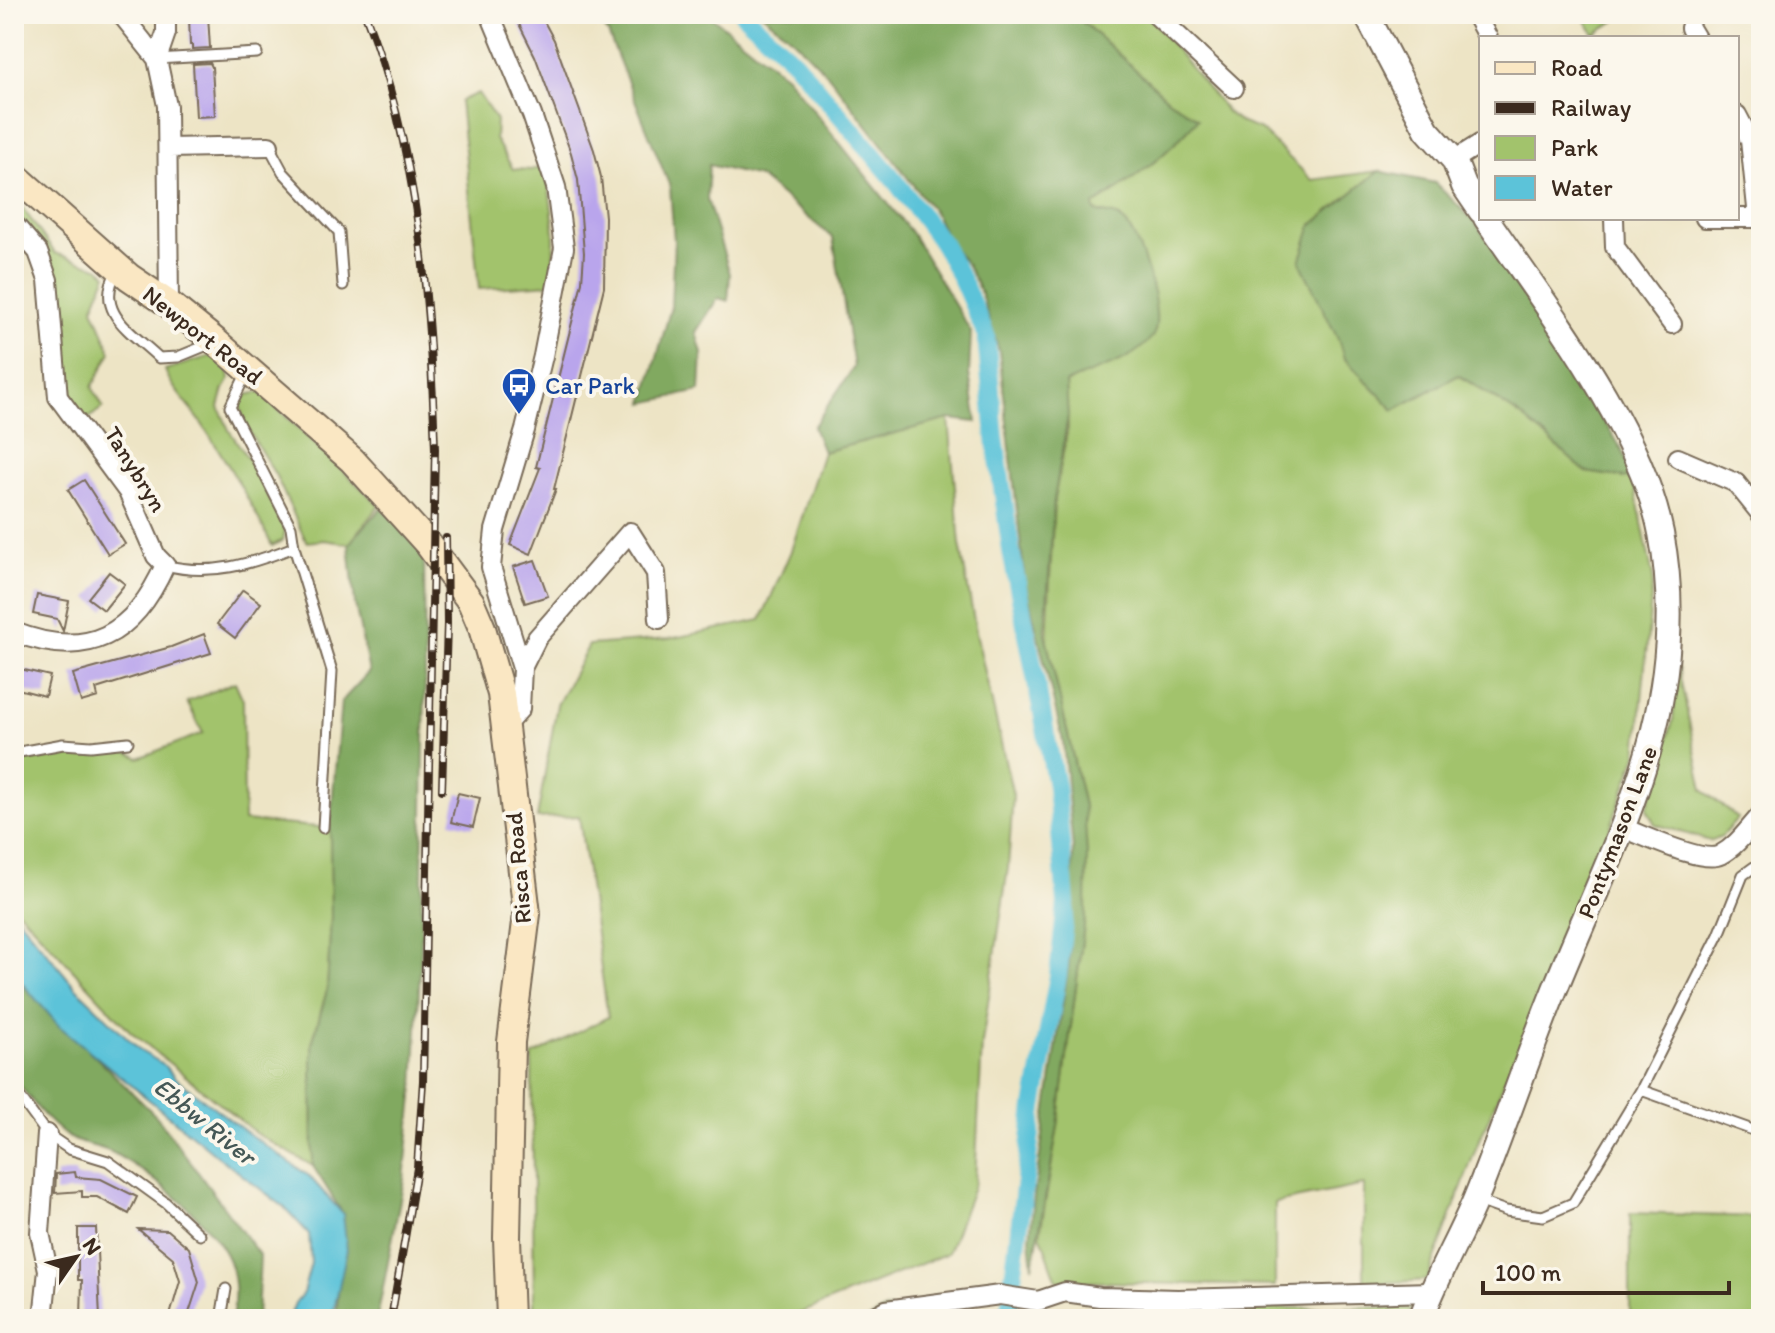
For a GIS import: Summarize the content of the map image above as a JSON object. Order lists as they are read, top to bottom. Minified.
{"streets":{"main road":["Newport Road","Risca Road"],"street":["Tanybryn","Pontymason Lane"]},"crossings":[["Newport Road","Risca Road"]],"water":["Ebbw River"],"places":{"bus stop":["Car Park"]},"legend":["Road","Railway","Park","Water"],"scale_bar":"100 m","north":"top right"}
